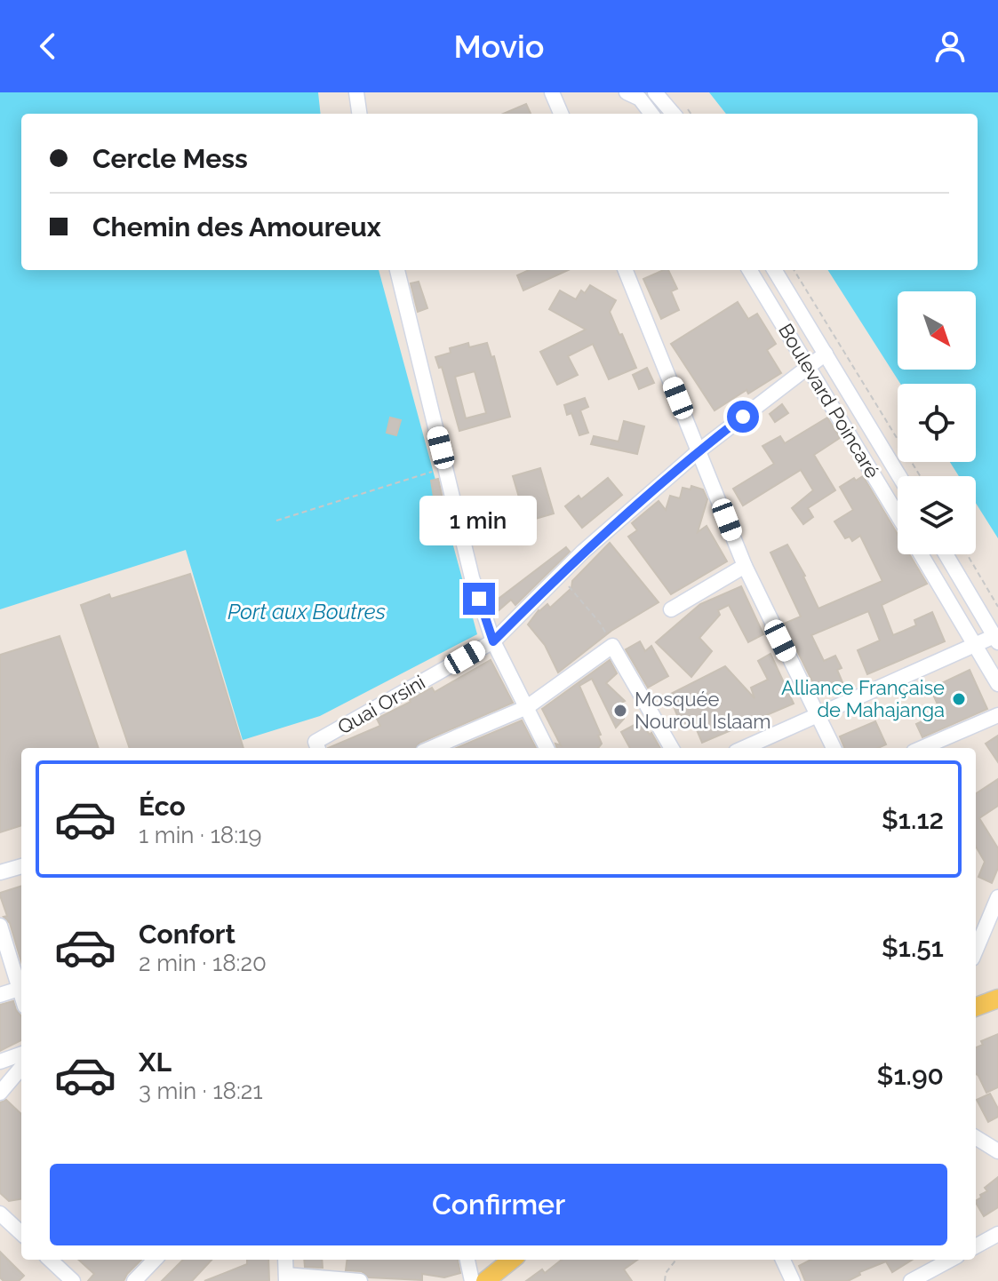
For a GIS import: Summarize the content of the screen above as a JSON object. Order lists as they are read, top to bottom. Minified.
{"streets":{"street":["Boulevard Poincaré","Quai Orsini"]},"water":["Port aux Boutres"],"places":["Alliance Française de Mahajanga","Mosquée Nouroul Islaam"],"north":"bottom right","page":{"header":"Movio","banner":["Cercle Mess","Chemin des Amoureux"],"bubble":"1 min","list":[{"name":"Éco","note":"1 min · 18:19","value":"$1.12"},{"name":"Confort","note":"2 min · 18:20","value":"$1.51"},{"name":"XL","note":"3 min · 18:21","value":"$1.90"}],"buttons":"Confirmer"}}
